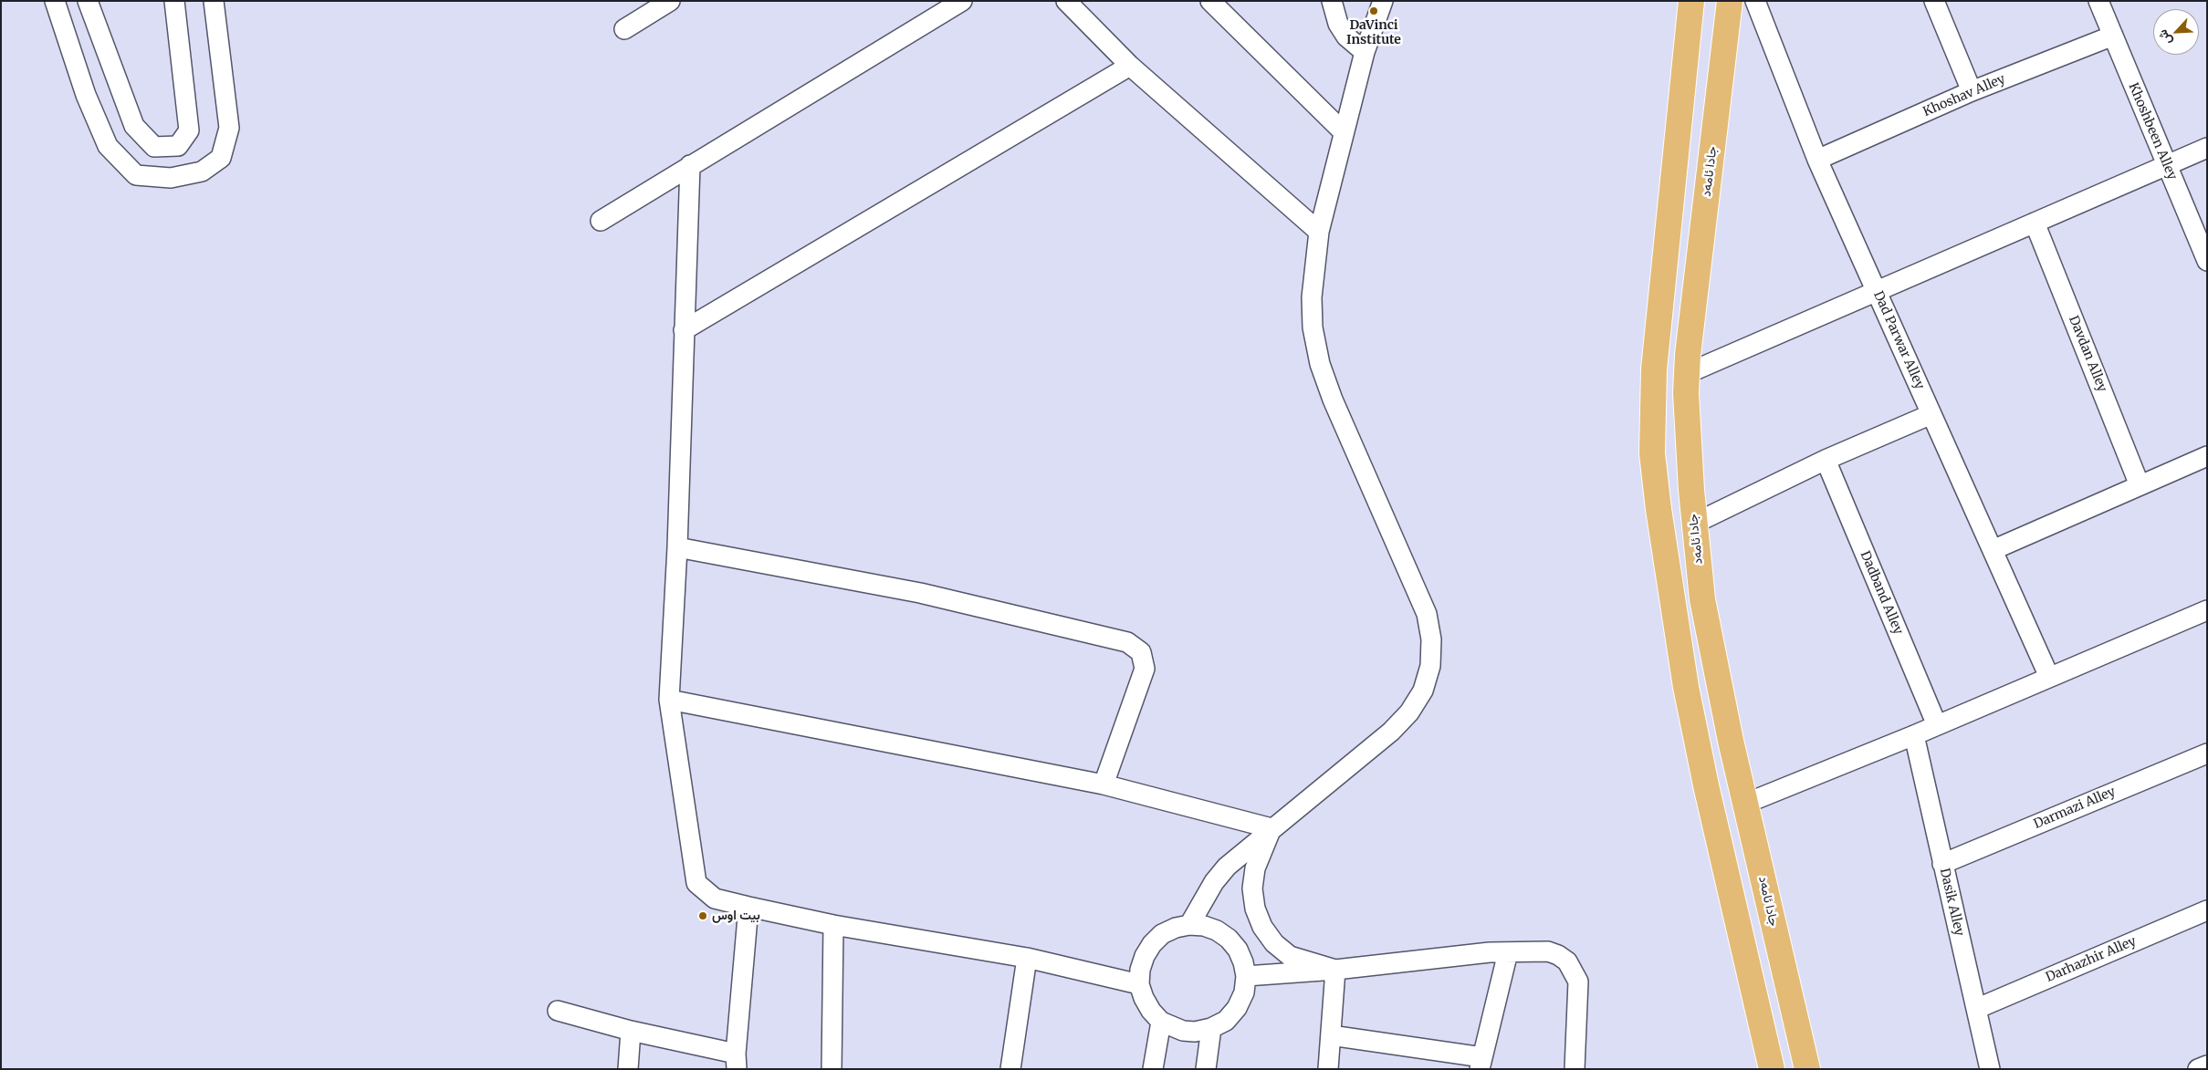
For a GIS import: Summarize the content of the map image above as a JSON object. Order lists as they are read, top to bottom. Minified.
{"streets":{"main road":["جادا ئامەد"],"street":["Khoshav Alley","Khoshbeen Alley","Dad Parwar Alley","Davdan Alley","Dadband Alley","Darmazi Alley","Dasik Alley","Darhazhir Alley"]},"crossings":[["Khoshav Alley","Khoshbeen Alley"],["Khoshav Alley","Dad Parwar Alley"],["Darmazi Alley","Dasik Alley"],["Dasik Alley","Darhazhir Alley"]],"places":["DaVinci Institute","بيت اوس"],"north":"bottom left"}
